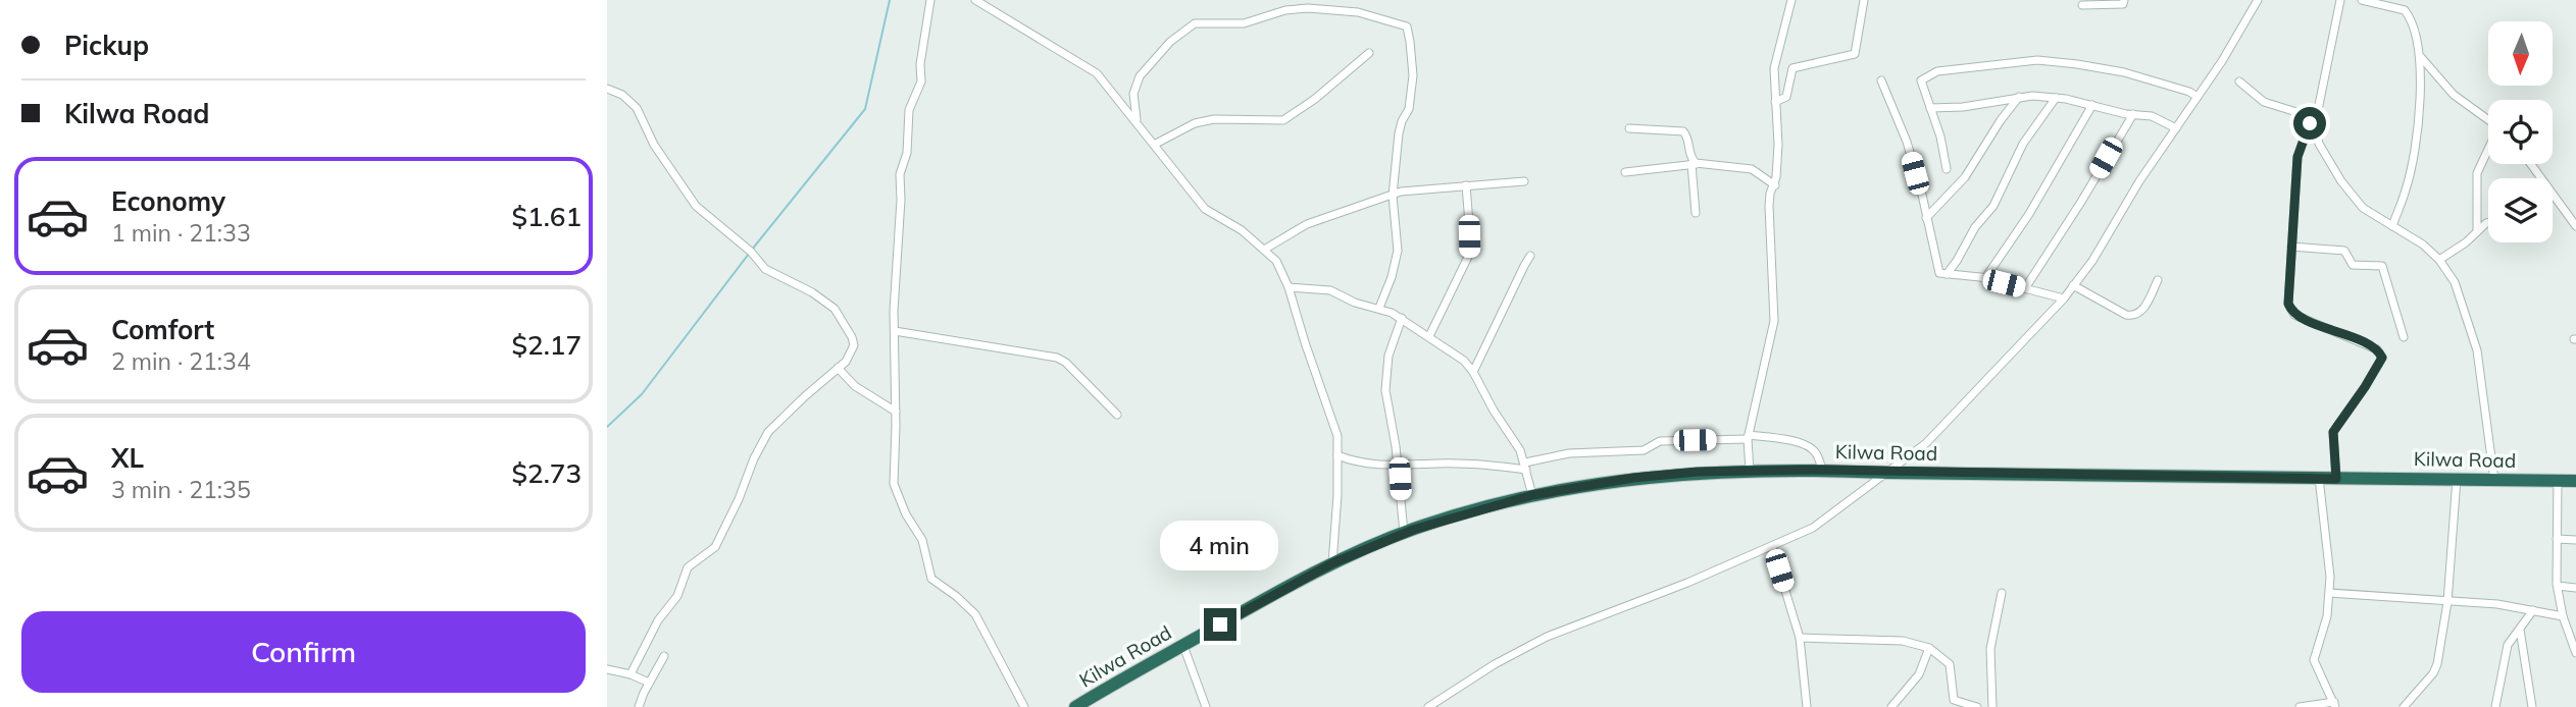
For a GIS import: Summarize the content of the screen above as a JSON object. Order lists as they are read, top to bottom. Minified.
{"streets":{"highway":["Kilwa Road"]},"north":"bottom","page":{"banner":["Pickup","Kilwa Road"],"list":[{"name":"Economy","note":"1 min · 21:33","value":"$1.61"},{"name":"Comfort","note":"2 min · 21:34","value":"$2.17"},{"name":"XL","note":"3 min · 21:35","value":"$2.73"}],"bubble":"4 min","buttons":"Confirm"}}
